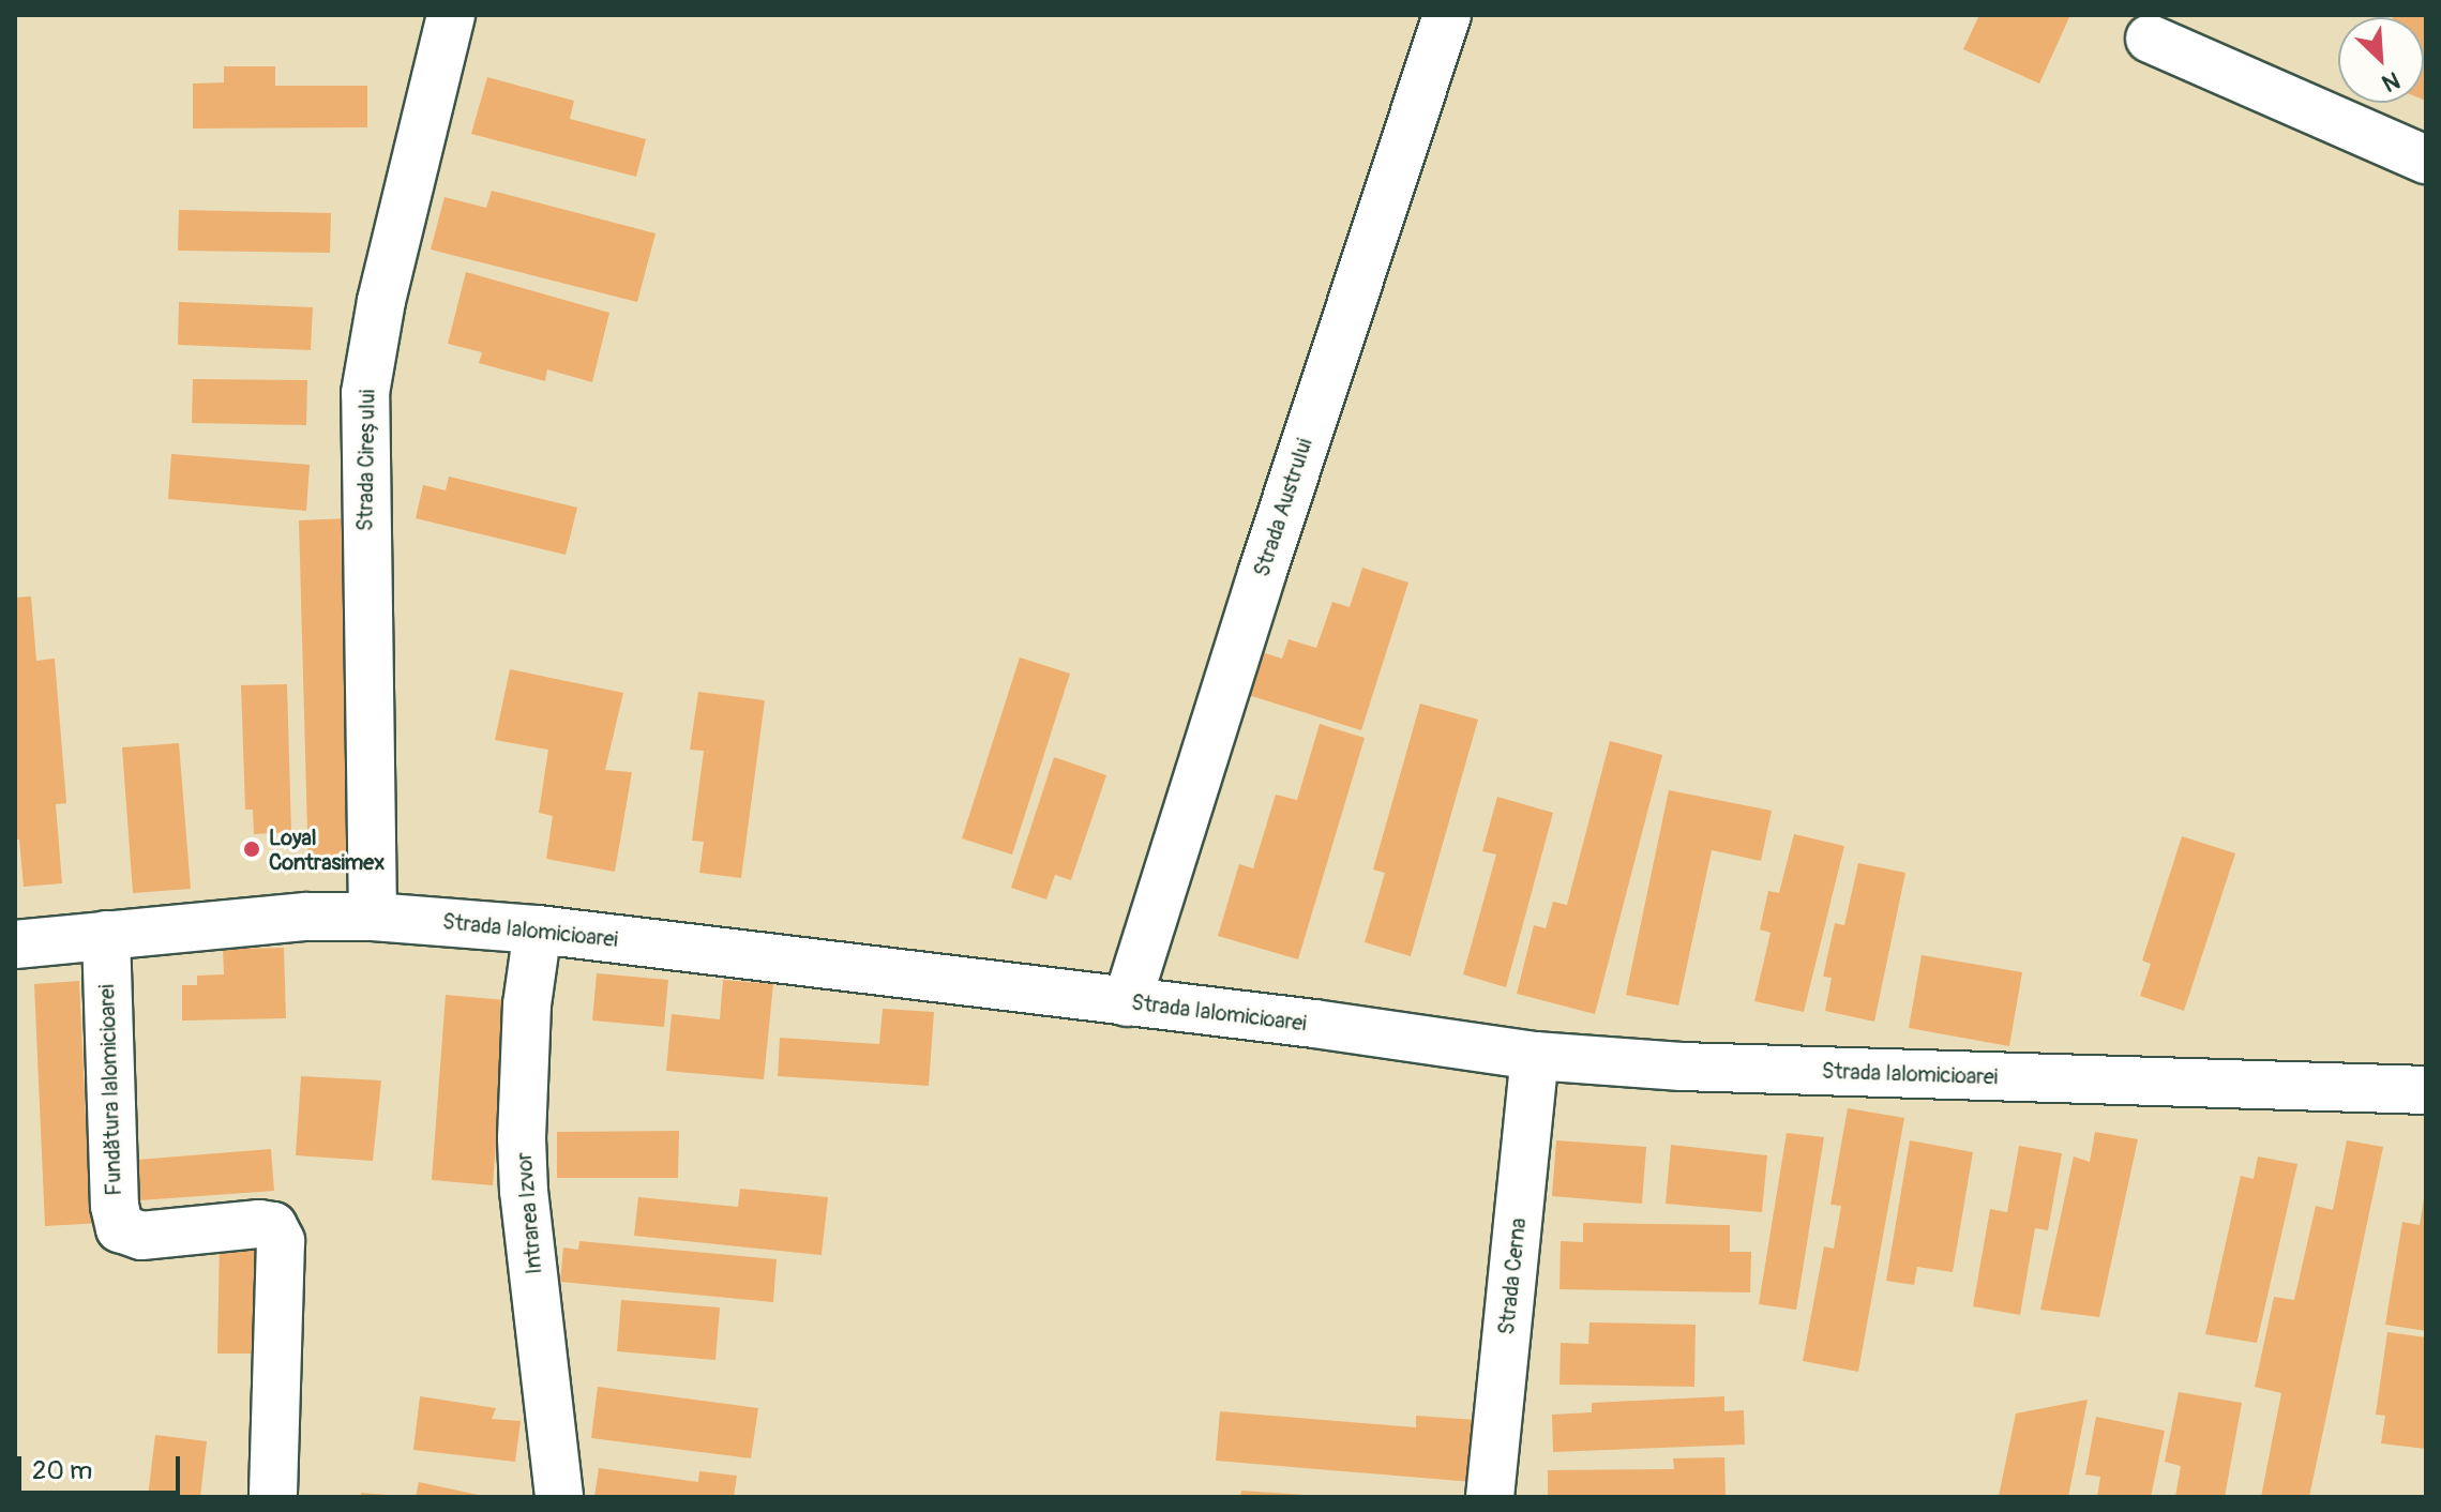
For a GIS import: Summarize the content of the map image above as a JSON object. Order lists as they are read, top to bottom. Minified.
{"streets":{"street":["Strada Cireșului","Strada Austrului","Strada Ialomicioarei","Fundătura Ialomicioarei","Intrarea Izvor","Strada Cerna"]},"crossings":[["Strada Cireșului","Strada Ialomicioarei"],["Strada Austrului","Strada Ialomicioarei"],["Strada Ialomicioarei","Fundătura Ialomicioarei"],["Strada Ialomicioarei","Intrarea Izvor"],["Strada Ialomicioarei","Strada Cerna"]],"places":["Loyal Contrasimex"],"scale_bar":"20 m","north":"bottom right"}
